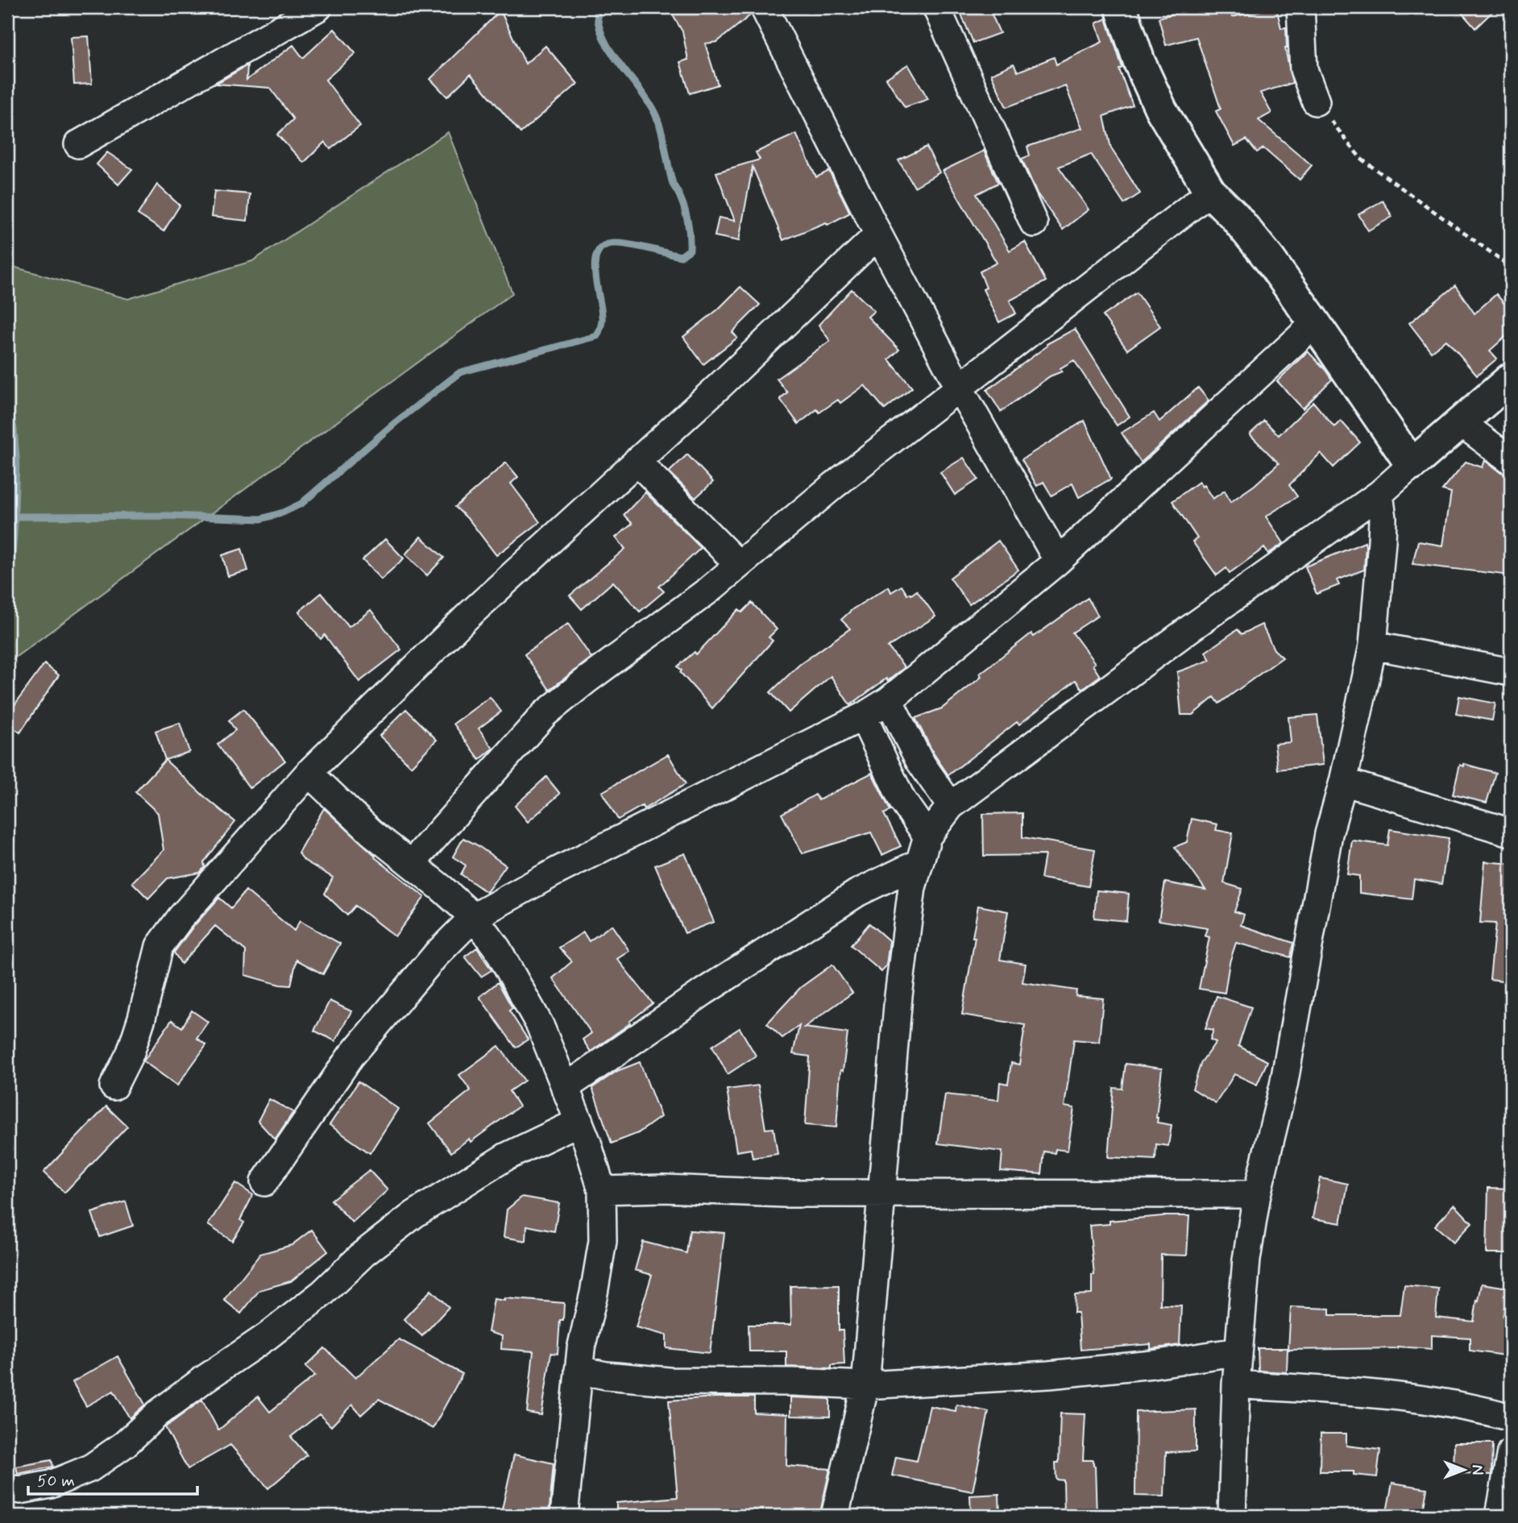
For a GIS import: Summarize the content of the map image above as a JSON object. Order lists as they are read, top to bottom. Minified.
{"scale_bar":"50 m","north":"right"}
